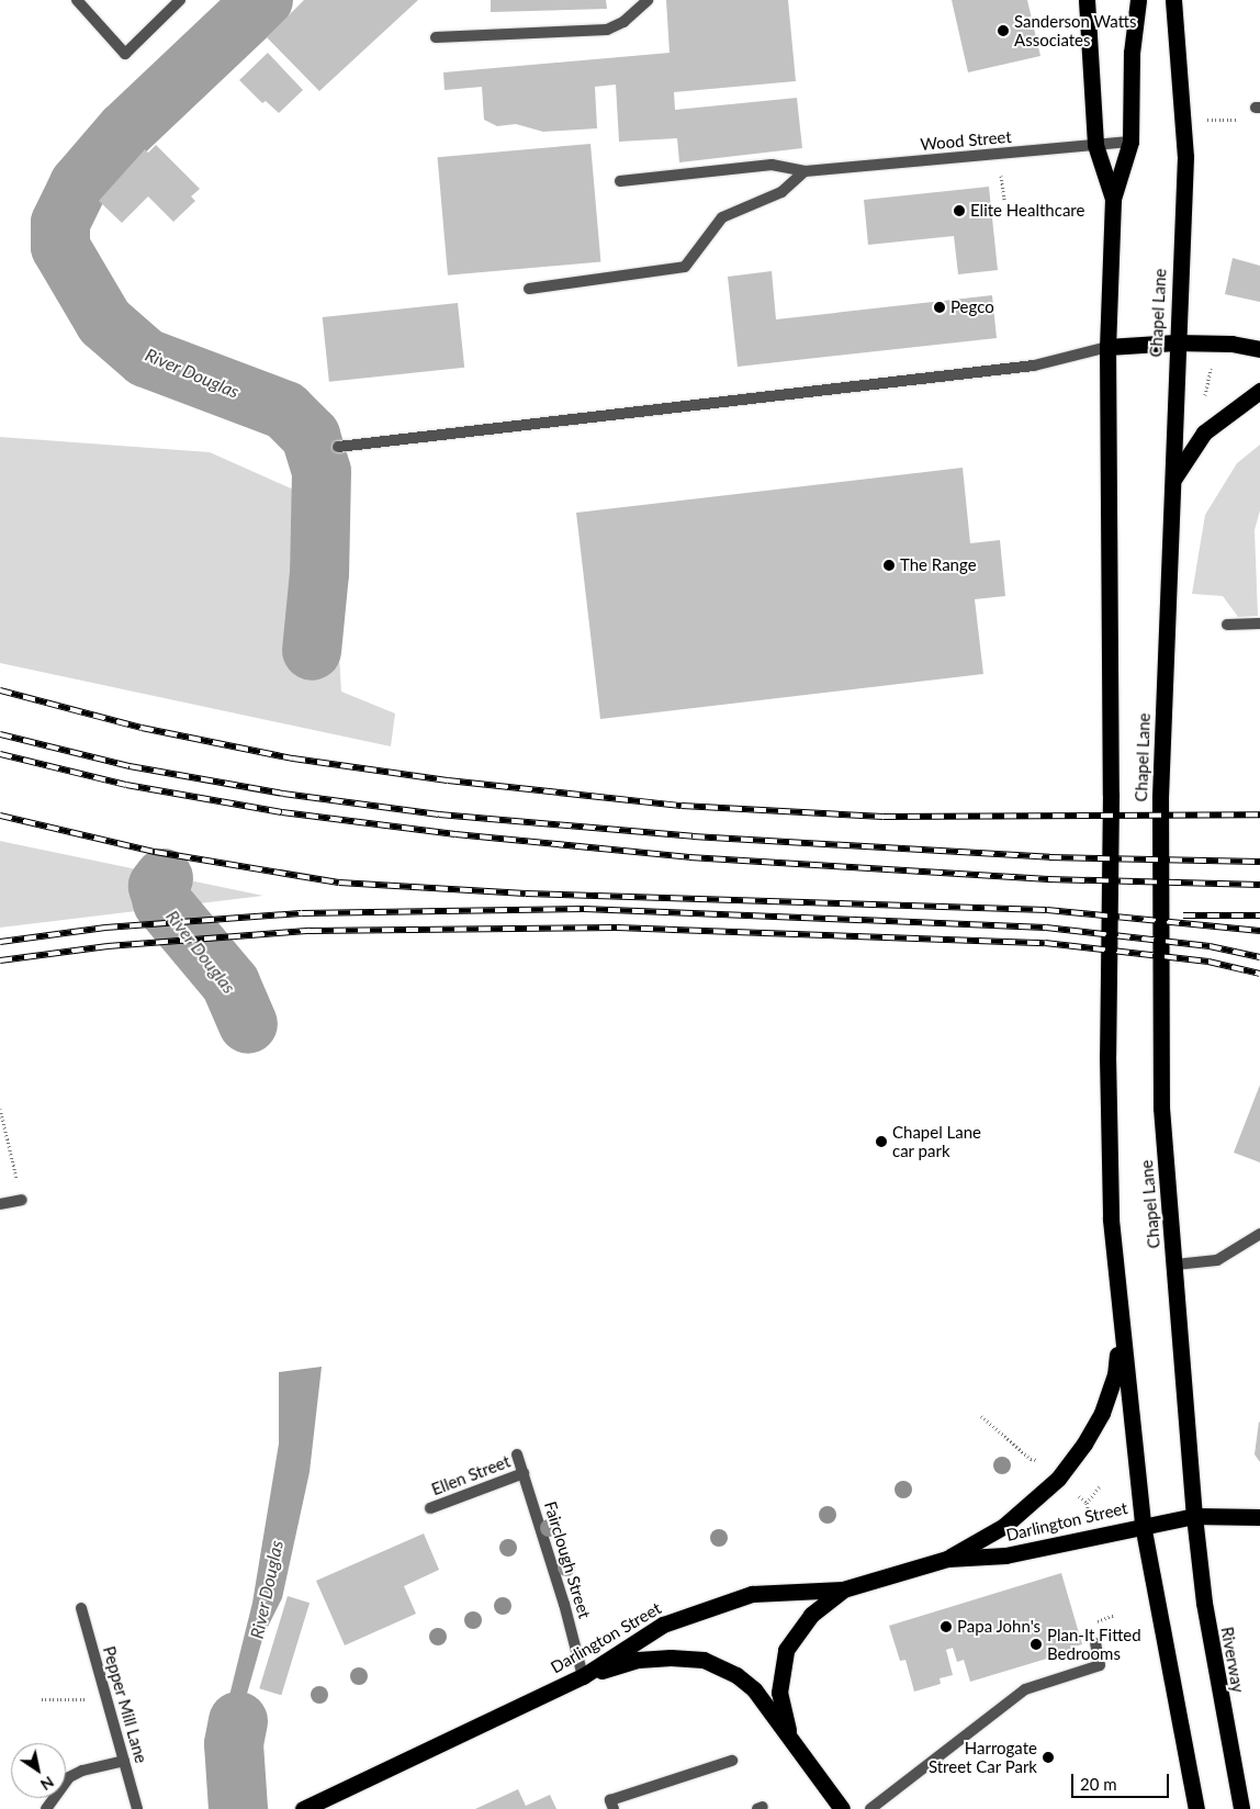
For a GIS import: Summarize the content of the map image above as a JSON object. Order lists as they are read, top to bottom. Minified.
{"streets":{"highway":["Chapel Lane","Darlington Street","Riverway"],"street":["Wood Street","Ellen Street","Fairclough Street","Pepper Mill Lane"]},"crossings":[["Wood Street","Chapel Lane"],["Chapel Lane","Darlington Street"],["Chapel Lane","Riverway"],["Ellen Street","Fairclough Street"],["Darlington Street","Fairclough Street"],["Darlington Street","Riverway"]],"water":["River Douglas"],"places":["Sanderson Watts Associates","Elite Healthcare","Pegco","The Range","Chapel Lane car park","Papa John's","Plan-It Fitted Bedrooms","Harrogate Street Car Park"],"scale_bar":"20 m","north":"bottom right"}
